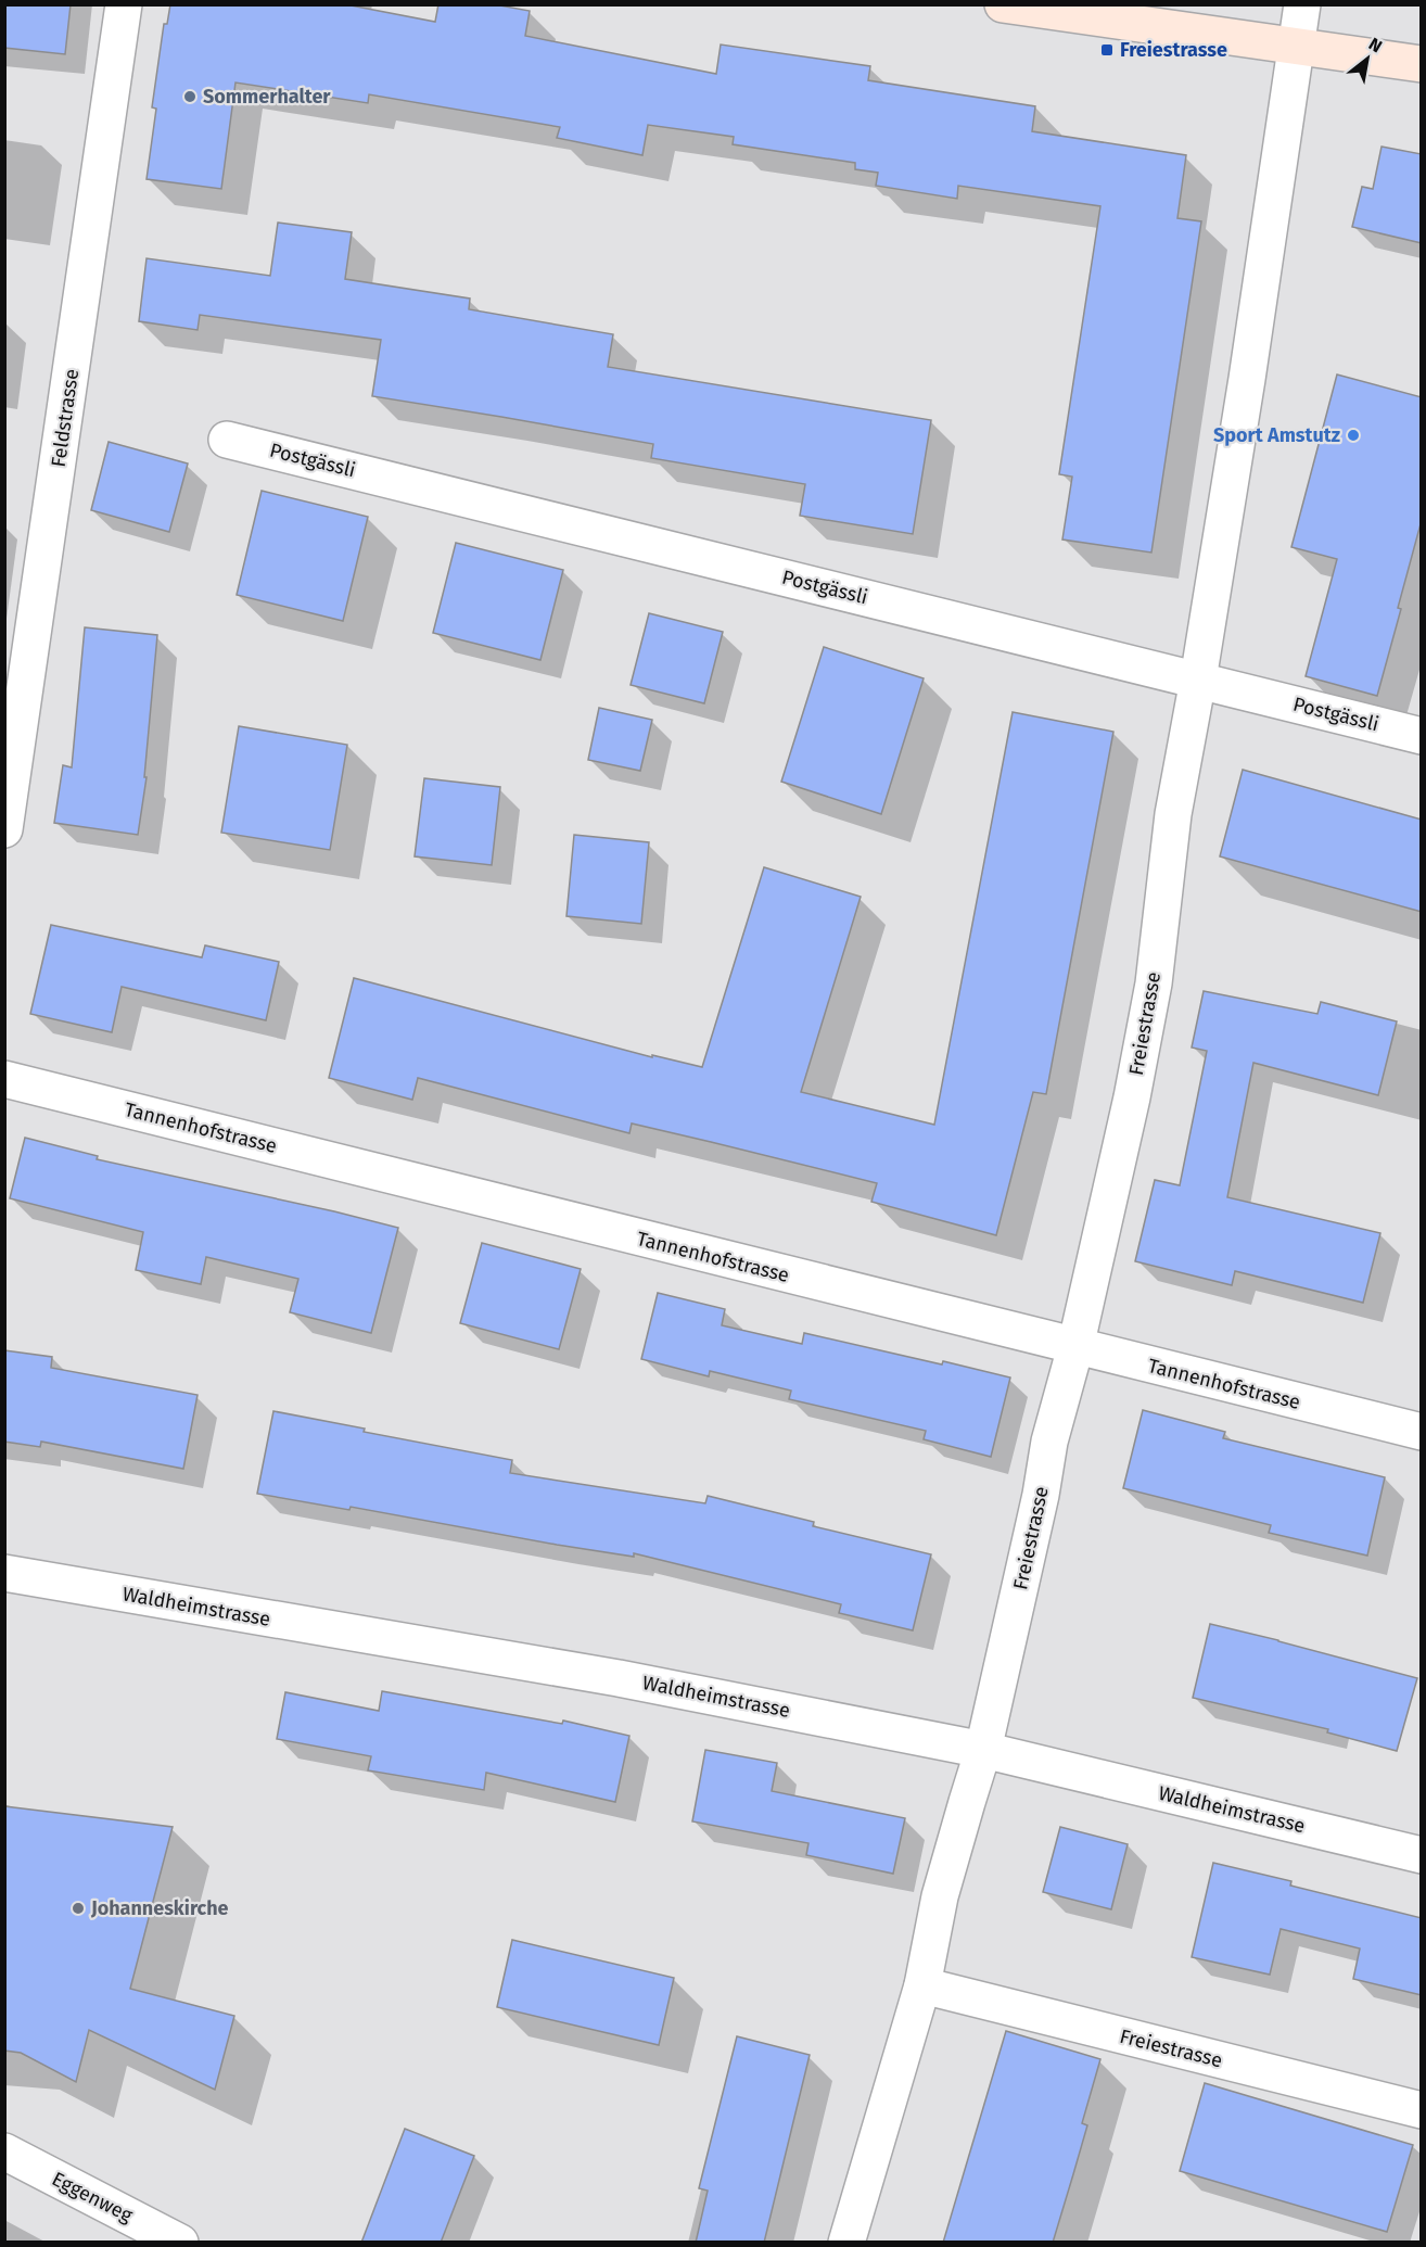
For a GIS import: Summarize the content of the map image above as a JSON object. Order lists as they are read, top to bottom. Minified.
{"streets":{"street":["Feldstrasse","Postgässli","Freiestrasse","Tannenhofstrasse","Waldheimstrasse","Eggenweg"]},"crossings":[["Postgässli","Freiestrasse"],["Freiestrasse","Tannenhofstrasse"],["Freiestrasse","Waldheimstrasse"]],"places":{"transit":["Freiestrasse"],"other":["Sommerhalter","Sport Amstutz","Johanneskirche"]},"north":"top right"}
